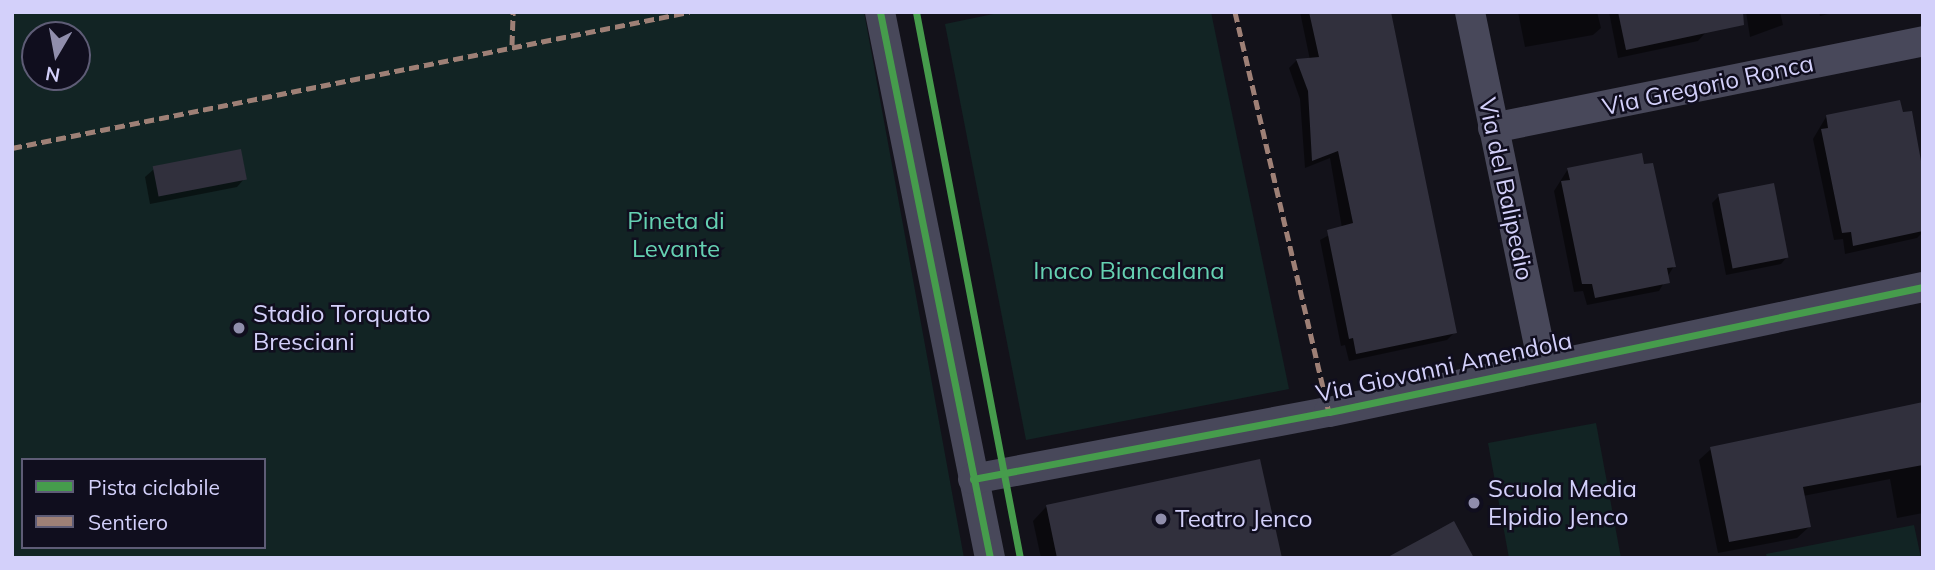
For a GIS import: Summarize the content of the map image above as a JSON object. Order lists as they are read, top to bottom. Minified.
{"streets":{"street":["Via Gregorio Ronca","Via del Balipedio","Via Giovanni Amendola"]},"crossings":[["Via Gregorio Ronca","Via del Balipedio"],["Via del Balipedio","Via Giovanni Amendola"]],"parks":["Pineta di Levante","Inaco Biancalana"],"places":["Stadio Torquato Bresciani","Scuola Media Elpidio Jenco","Teatro Jenco"],"legend":["Pista ciclabile","Sentiero"],"north":"bottom"}
